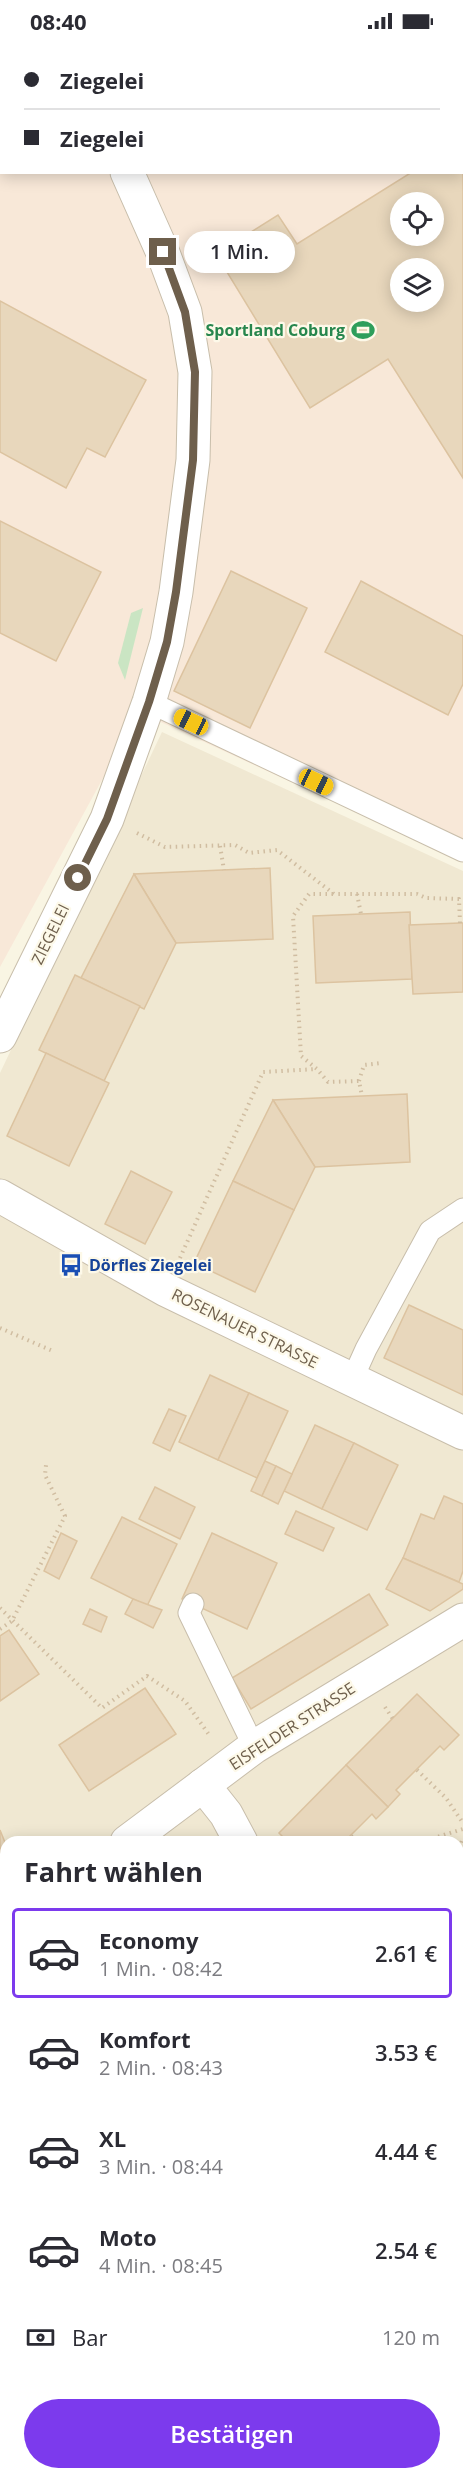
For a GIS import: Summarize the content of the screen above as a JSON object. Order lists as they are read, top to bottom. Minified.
{"streets":{"street":["ZIEGELEI","ROSENAUER STRASSE","EISFELDER STRASSE"]},"places":{"sports":["Sportland Coburg"],"bus stop":["Dörfles Ziegelei"]},"page":{"status":"08:40","banner":["Ziegelei","Ziegelei"],"bubble":"1 Min.","heading":"Fahrt wählen","list":[{"name":"Economy","note":"1 Min. · 08:42","value":"2.61 €"},{"name":"Komfort","note":"2 Min. · 08:43","value":"3.53 €"},{"name":"XL","note":"3 Min. · 08:44","value":"4.44 €"},{"name":"Moto","note":"4 Min. · 08:45","value":"2.54 €"}],"pay":["Bar","120 m"],"buttons":"Bestätigen"}}
